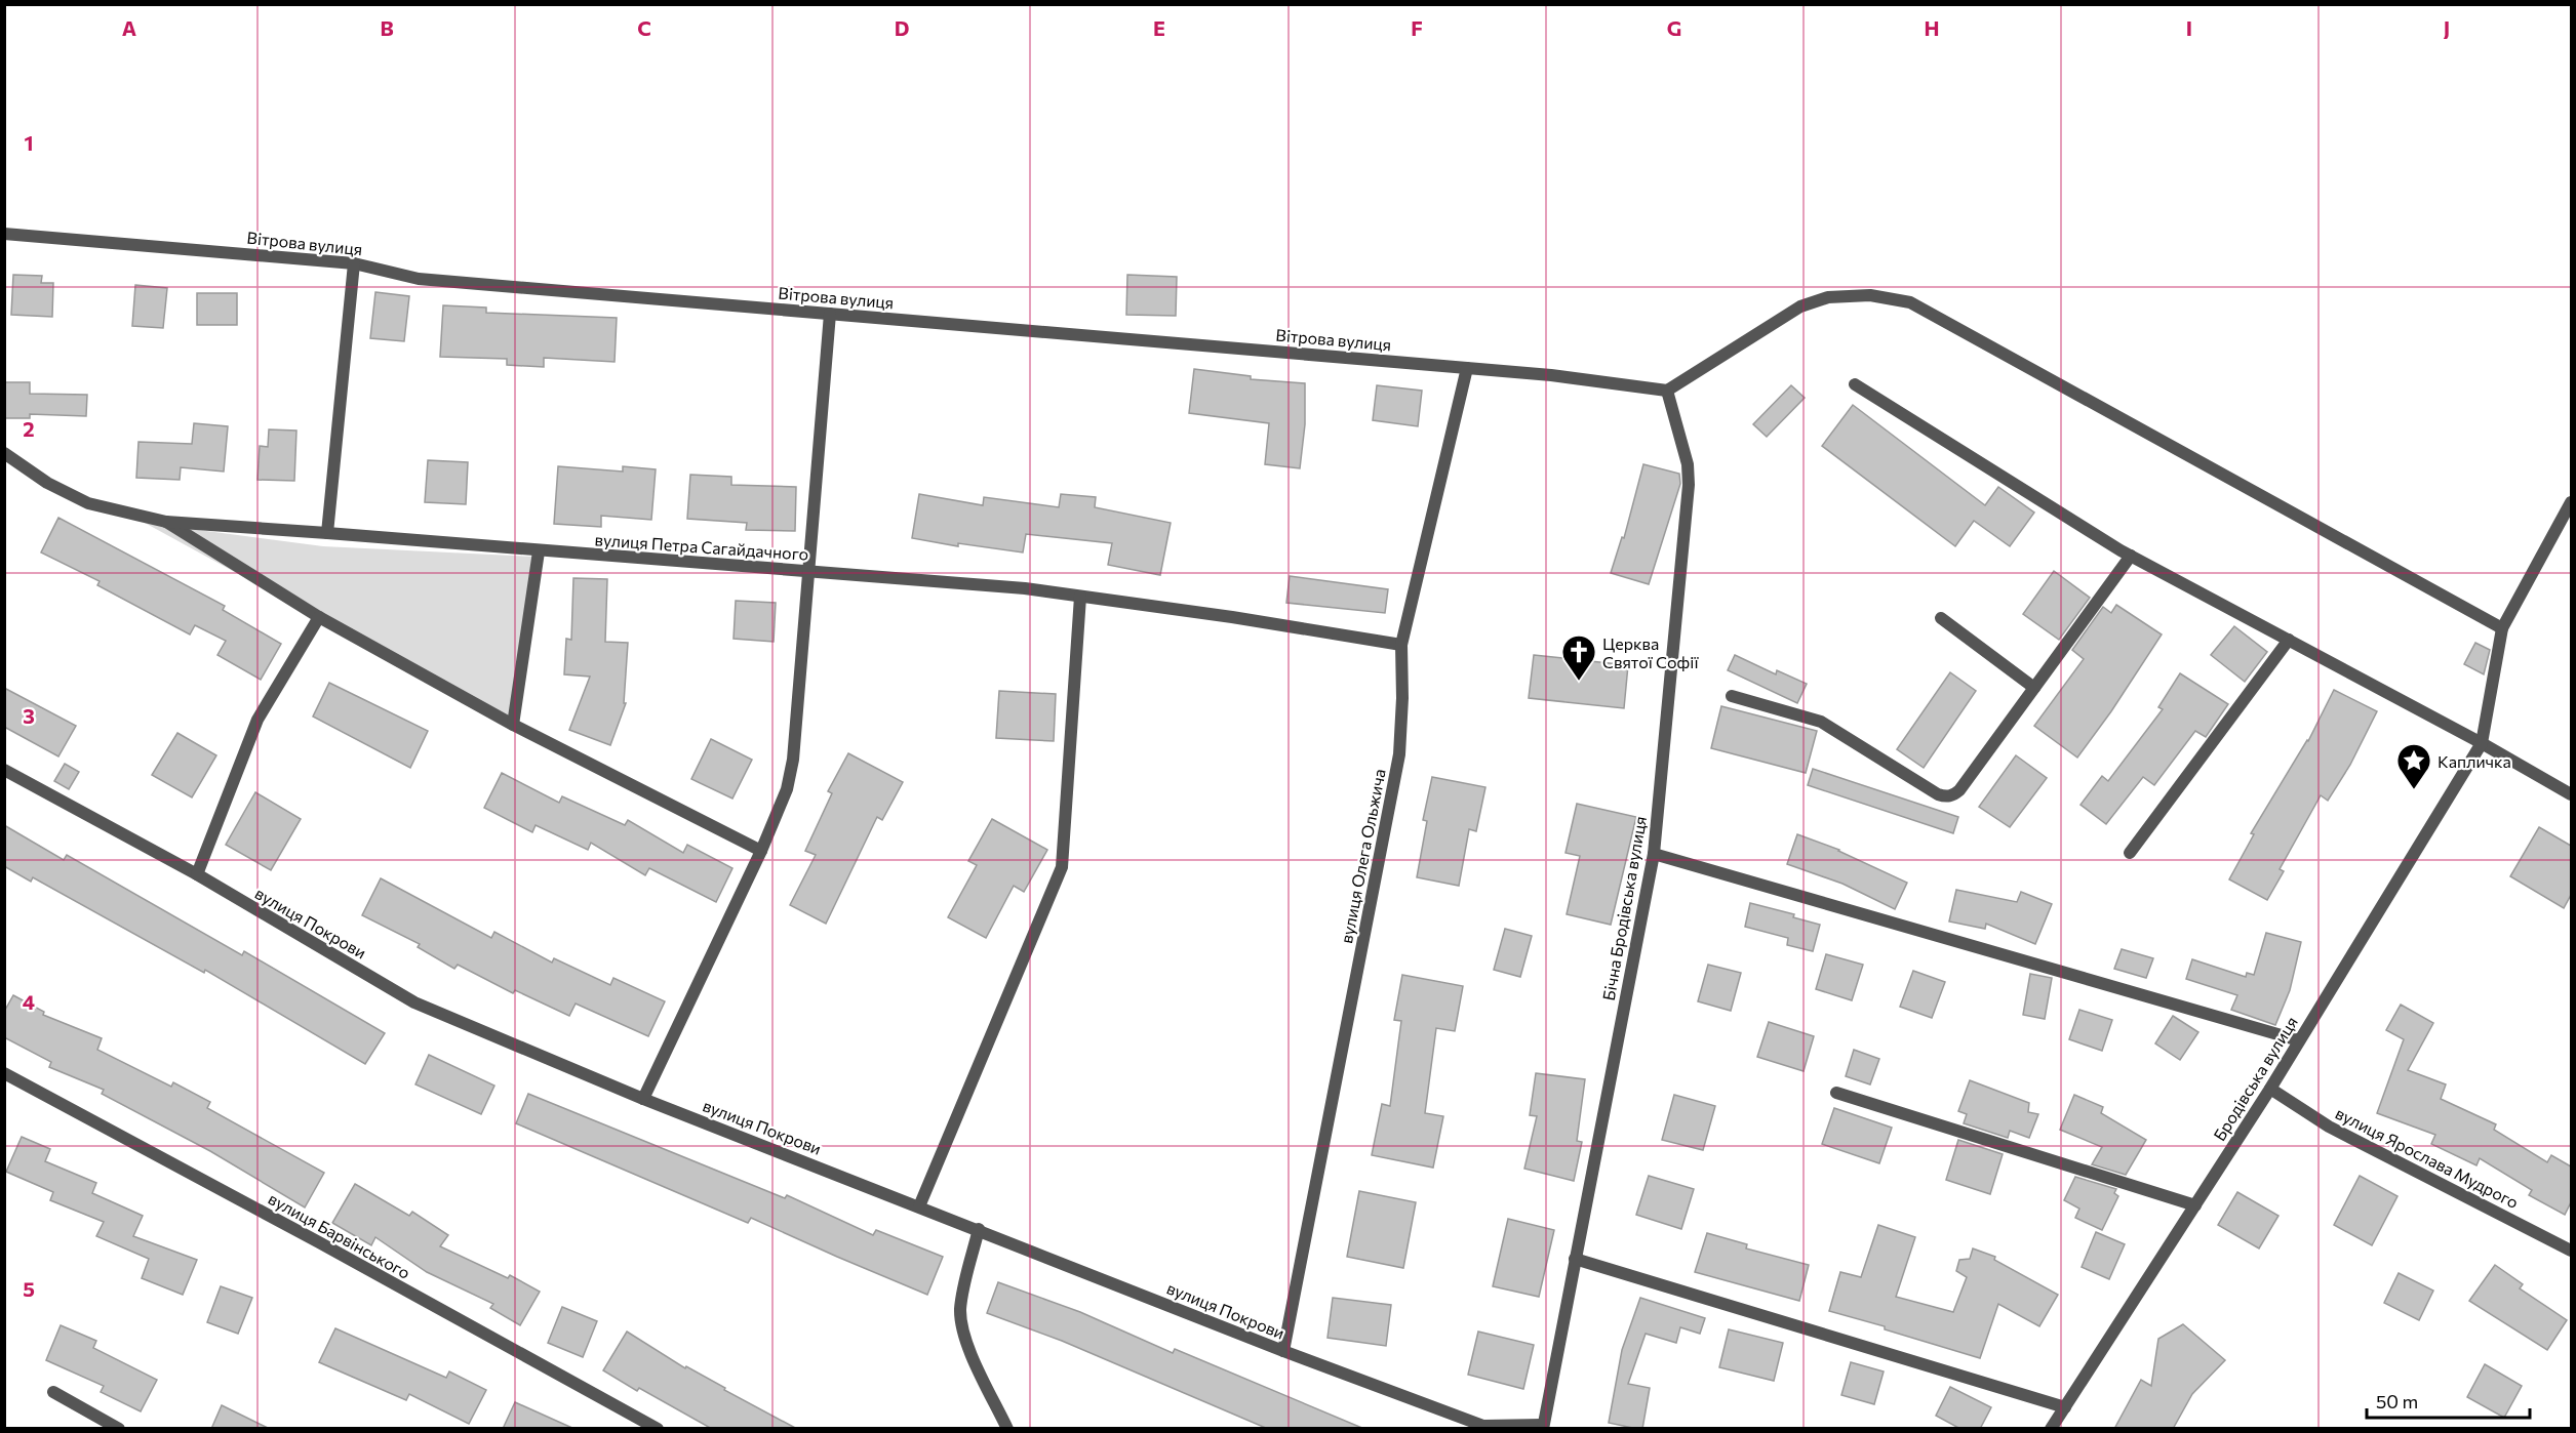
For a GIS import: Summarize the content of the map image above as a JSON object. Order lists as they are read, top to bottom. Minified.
{"streets":{"street":["Вітрова вулиця","вулиця Петра Сагайдачного","вулиця Олега Ольжича","Бічна Бродівська вулиця","вулиця Покрови","Бродівська вулиця","вулиця Ярослава Мудрого","вулиця Барвінського"]},"crossings":[["Вітрова вулиця","вулиця Олега Ольжича"],["Вітрова вулиця","Бічна Бродівська вулиця"],["вулиця Петра Сагайдачного","вулиця Олега Ольжича"],["вулиця Олега Ольжича","вулиця Покрови"],["Бічна Бродівська вулиця","вулиця Покрови"],["Бродівська вулиця","вулиця Ярослава Мудрого"]],"places":{"church":["Церква Святої Софії"],"place":["Капличка"]},"scale_bar":"50 m","grid":{"columns":["A","B","C","D","E","F","G","H","I","J"],"rows":["1","2","3","4","5"]}}
